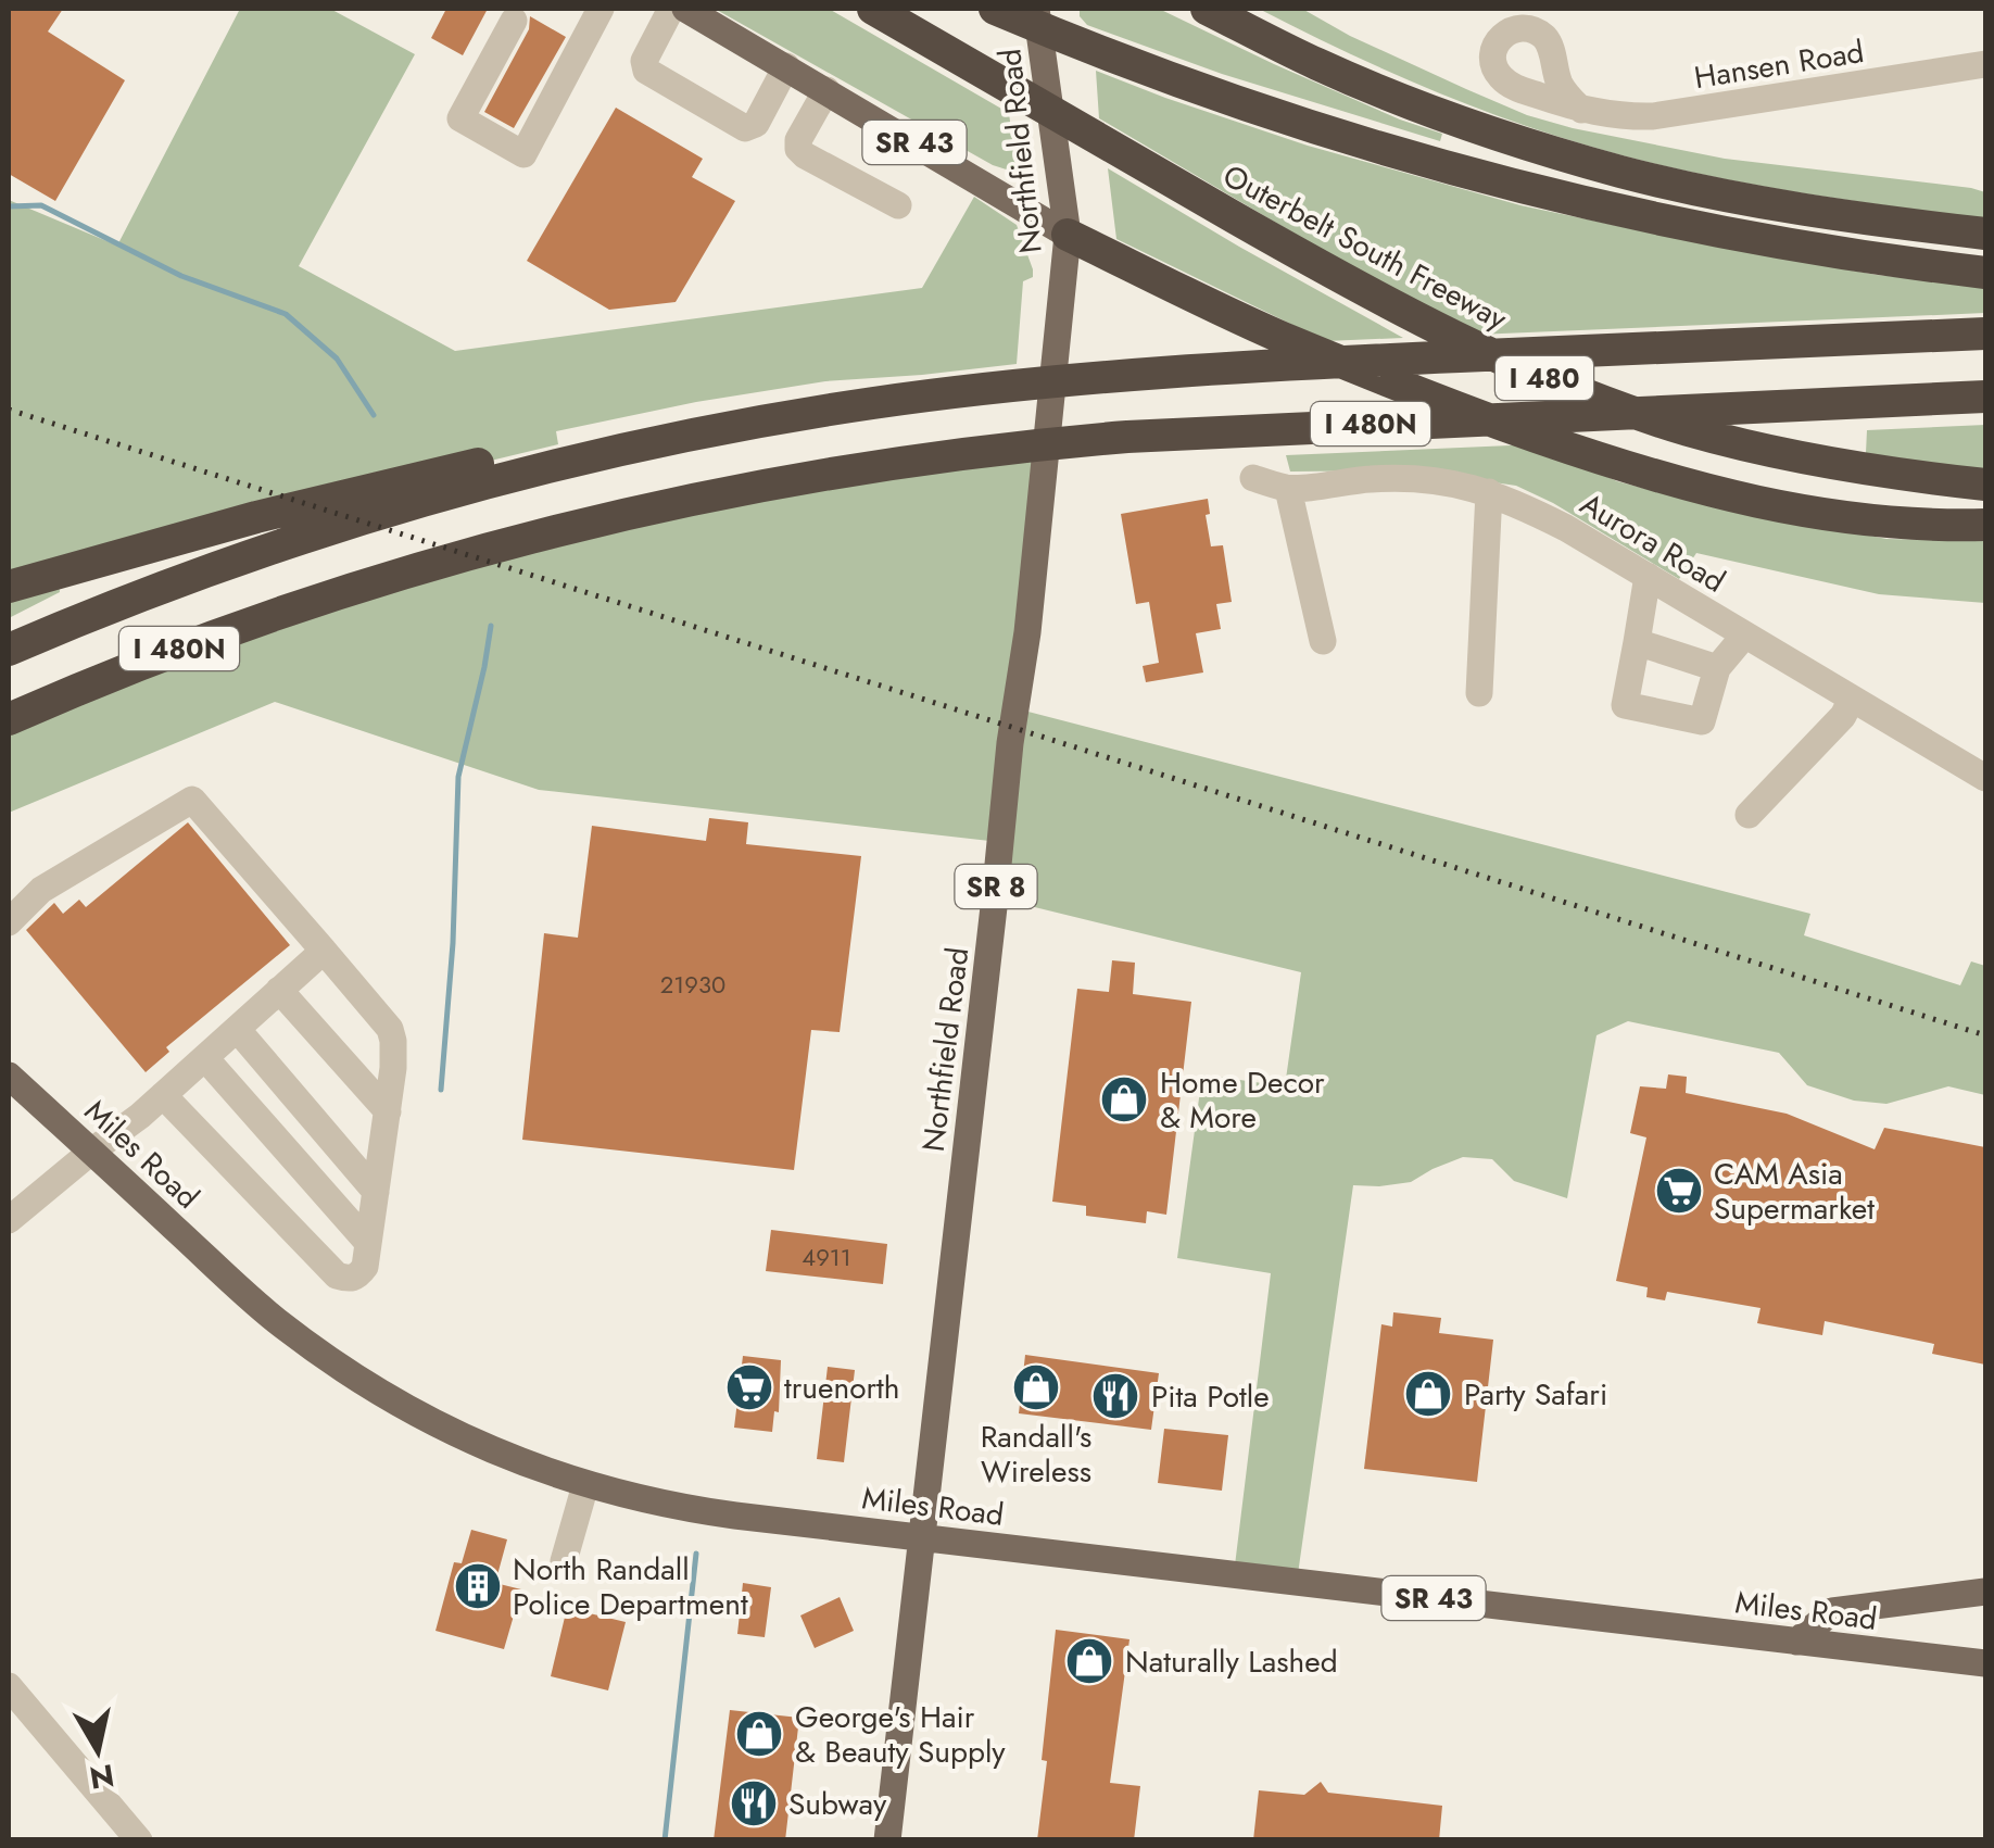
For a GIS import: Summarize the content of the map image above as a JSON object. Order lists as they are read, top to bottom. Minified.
{"streets":{"highway":["Outerbelt South Freeway","I 480","I 480N"],"main road":["SR 43","Northfield Road","SR 8","Miles Road"],"street":["Hansen Road","Aurora Road"]},"crossings":[["SR 43","Northfield Road"],["Northfield Road","Miles Road"]],"places":{"shop":["Home Decor & More","Randall's Wireless","Party Safari","Naturally Lashed","George's Hair & Beauty Supply"],"supermarket":["CAM Asia Supermarket","truenorth"],"restaurant":["Pita Potle","Subway"],"building":["North Randall Police Department"]},"house_numbers":["21930","4911"],"north":"bottom"}
